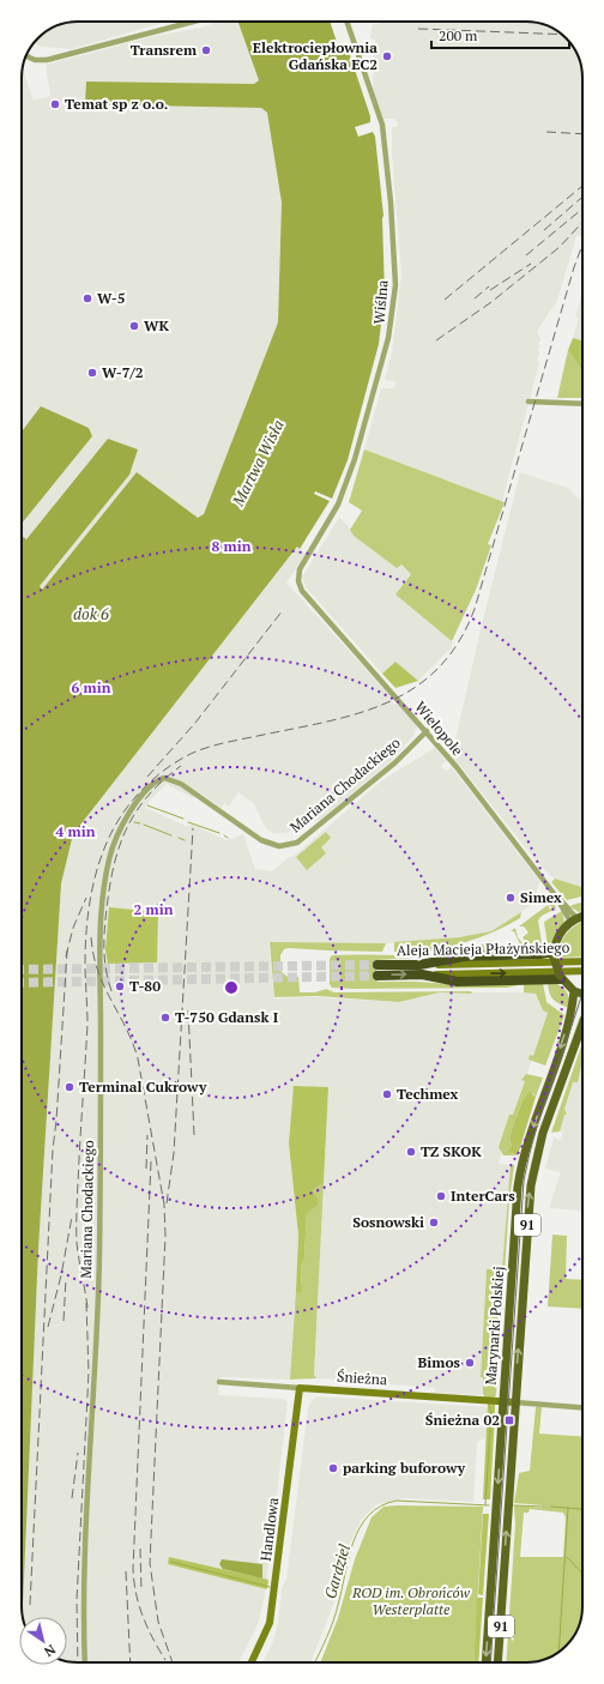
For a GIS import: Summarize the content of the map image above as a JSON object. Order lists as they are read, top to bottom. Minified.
{"streets":{"highway":["Aleja Macieja Płażyńskiego"],"main road":["91","Marynarki Polskiej"],"street":["Wiślna","Wielopole","Mariana Chodackiego","Śnieżna","Handlowa"]},"crossings":[["Wiślna","Wielopole"],["Wielopole","Mariana Chodackiego"],["Marynarki Polskiej","Śnieżna"],["Śnieżna","Handlowa"]],"water":["Martwa Wisła","dok 6","Gardziel"],"parks":["ROD im. Obrońców Westerplatte"],"places":{"other":["Transrem","Elektrociepłownia Gdańska EC2","Temat sp z o.o.","W-5","WK","W-7/2","Simex","T-80","T-750 Gdansk I","Terminal Cukrowy","Techmex","TZ SKOK","InterCars","Sosnowski","Bimos","parking buforowy"],"transit":["Śnieżna 02"]},"scale_bar":"200 m","north":"bottom right","rings":["8 min","6 min","4 min","2 min"]}
